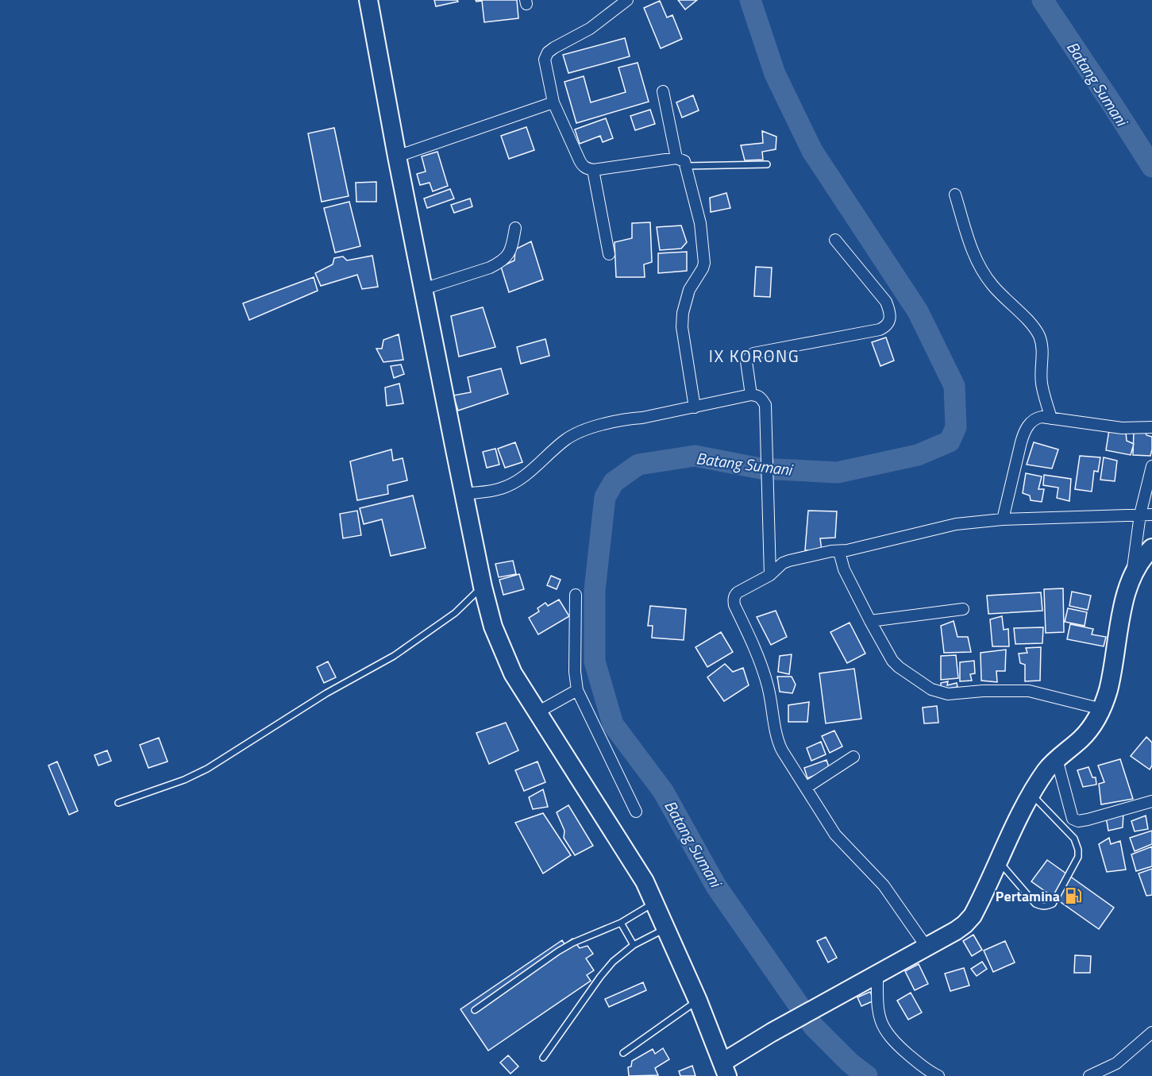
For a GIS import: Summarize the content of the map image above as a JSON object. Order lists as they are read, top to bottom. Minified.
{"districts":["IX KORONG"],"water":["Batang Sumani"],"places":{"fuel station":["Pertamina"]}}
